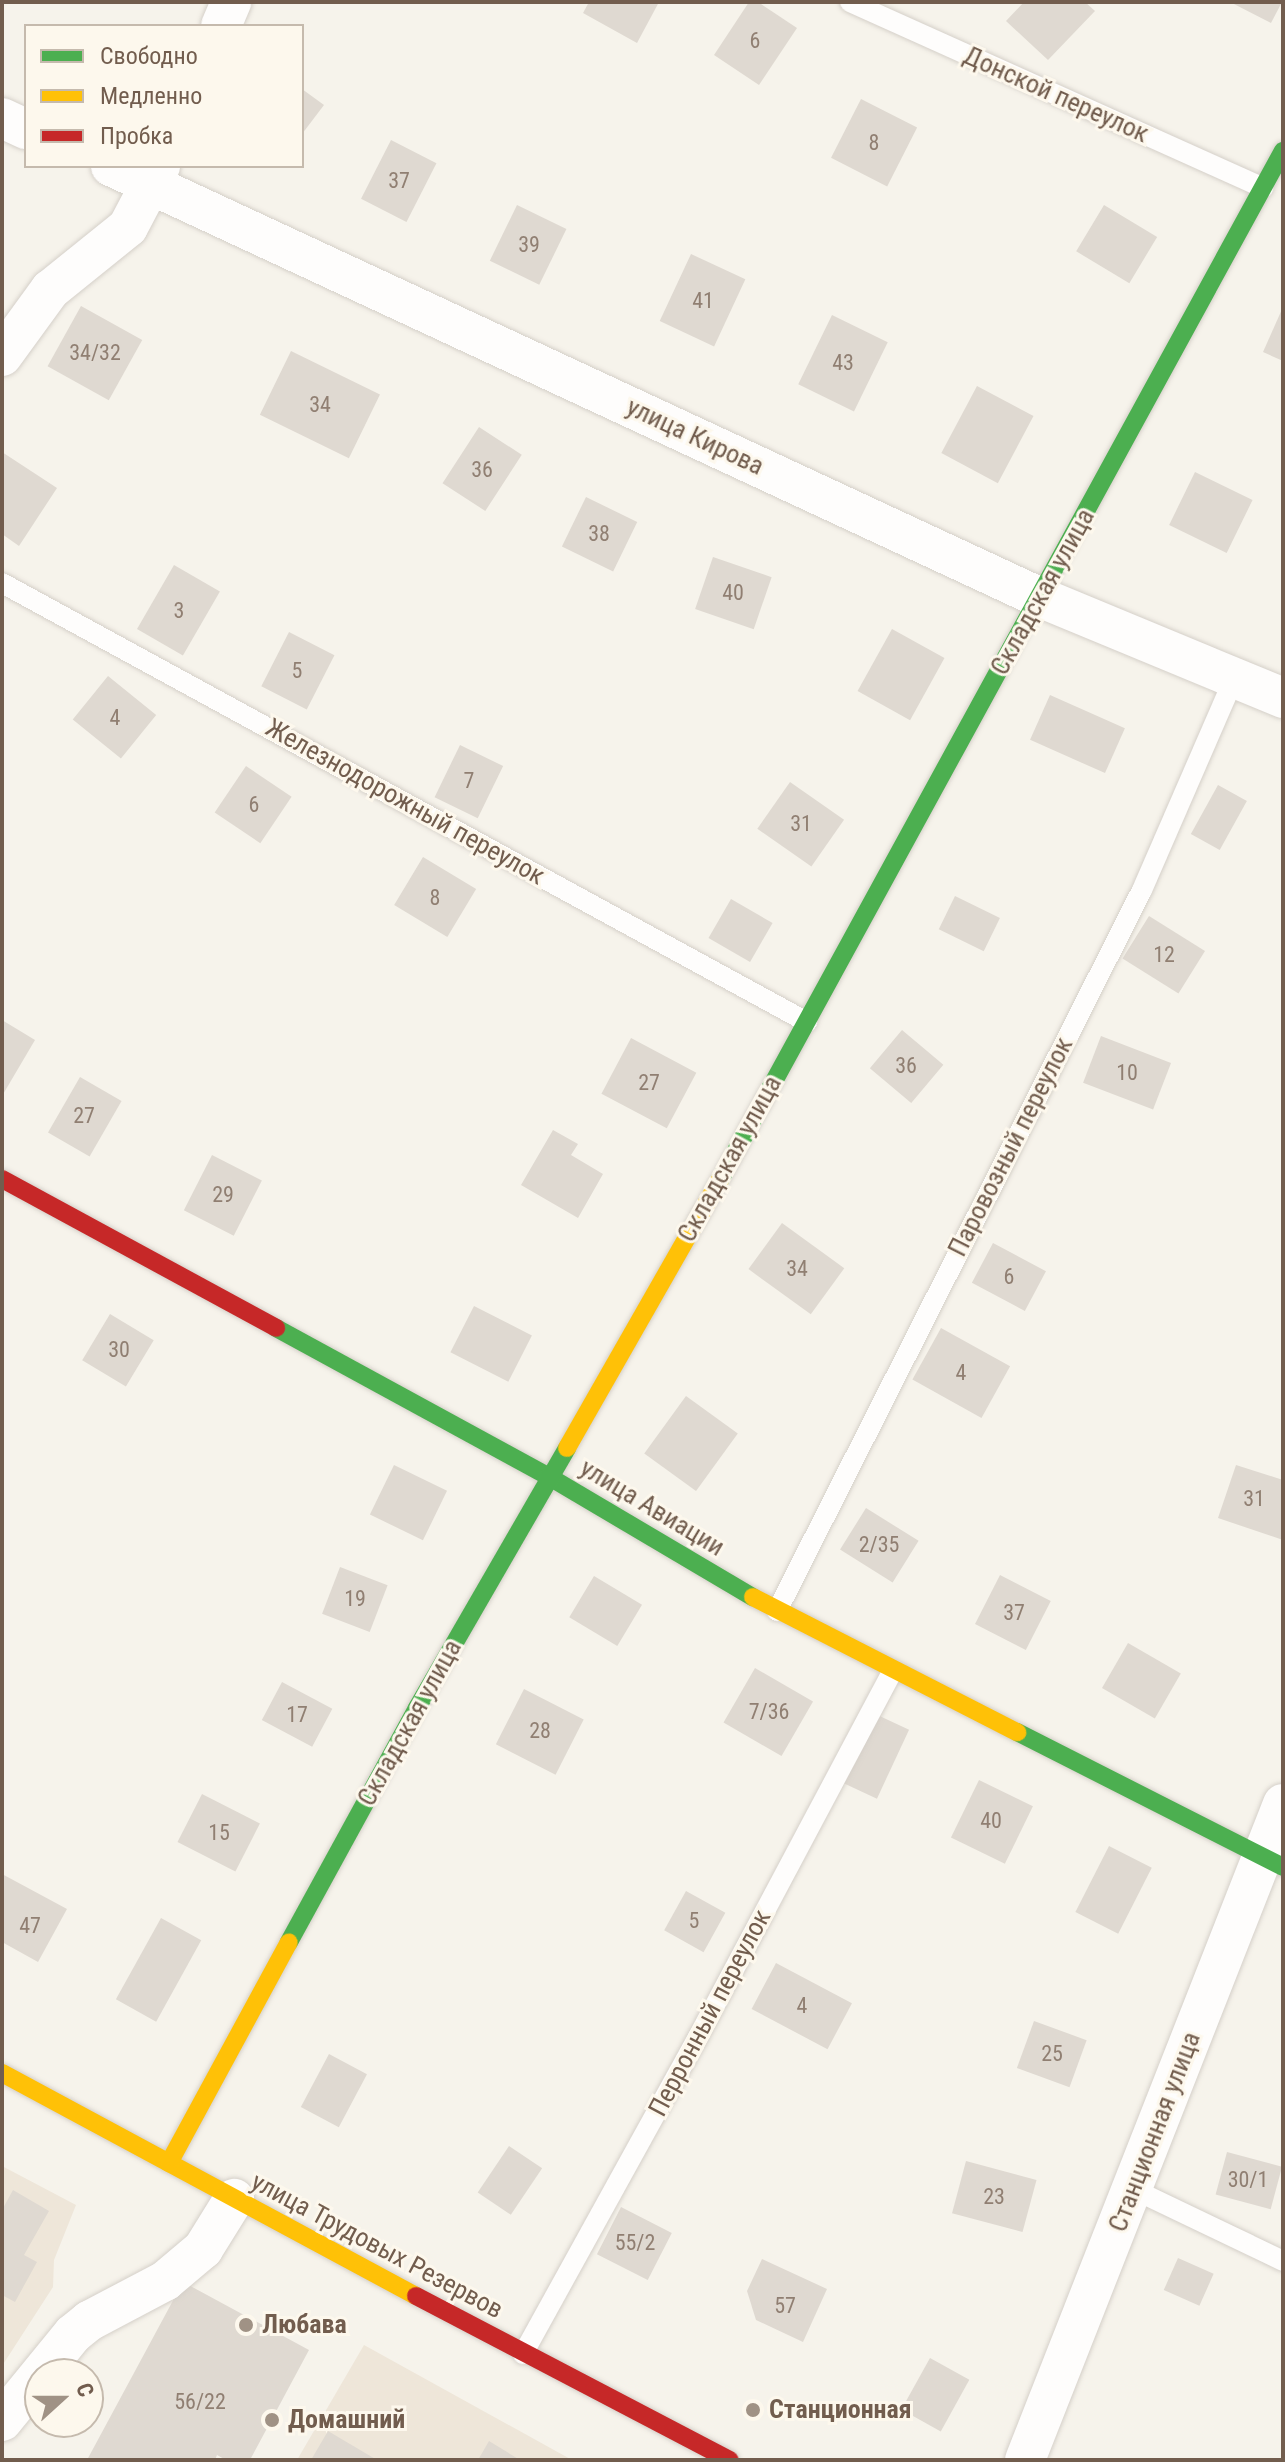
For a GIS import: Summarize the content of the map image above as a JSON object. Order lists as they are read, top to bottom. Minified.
{"streets":{"street":["улица Кирова","Складская улица","улица Авиации","Станционная улица","улица Трудовых Резервов"],"lane":["Донской переулок","Железнодорожный переулок","Паровозный переулок","Перронный переулок"]},"crossings":[["Донской переулок","Складская улица"],["улица Кирова","Складская улица"],["улица Кирова","Паровозный переулок"],["Складская улица","Железнодорожный переулок"],["Складская улица","улица Авиации"],["Складская улица","улица Трудовых Резервов"],["Паровозный переулок","улица Авиации"],["улица Авиации","Перронный переулок"],["улица Авиации","Станционная улица"],["Перронный переулок","улица Трудовых Резервов"]],"places":["Любава","Станционная","Домашний"],"house_numbers":["6","8","37","39","41","34/32","43","34","36","38","40","3","5","4","7","6","31","8","12","36","10","27","27","29","34","6","30","4","31","2/35","19","37","7/36","17","28","40","15","5","47","4","25","30/1","23","55/2","57","56/22"],"legend":["Свободно","Медленно","Пробка"],"north":"right"}
